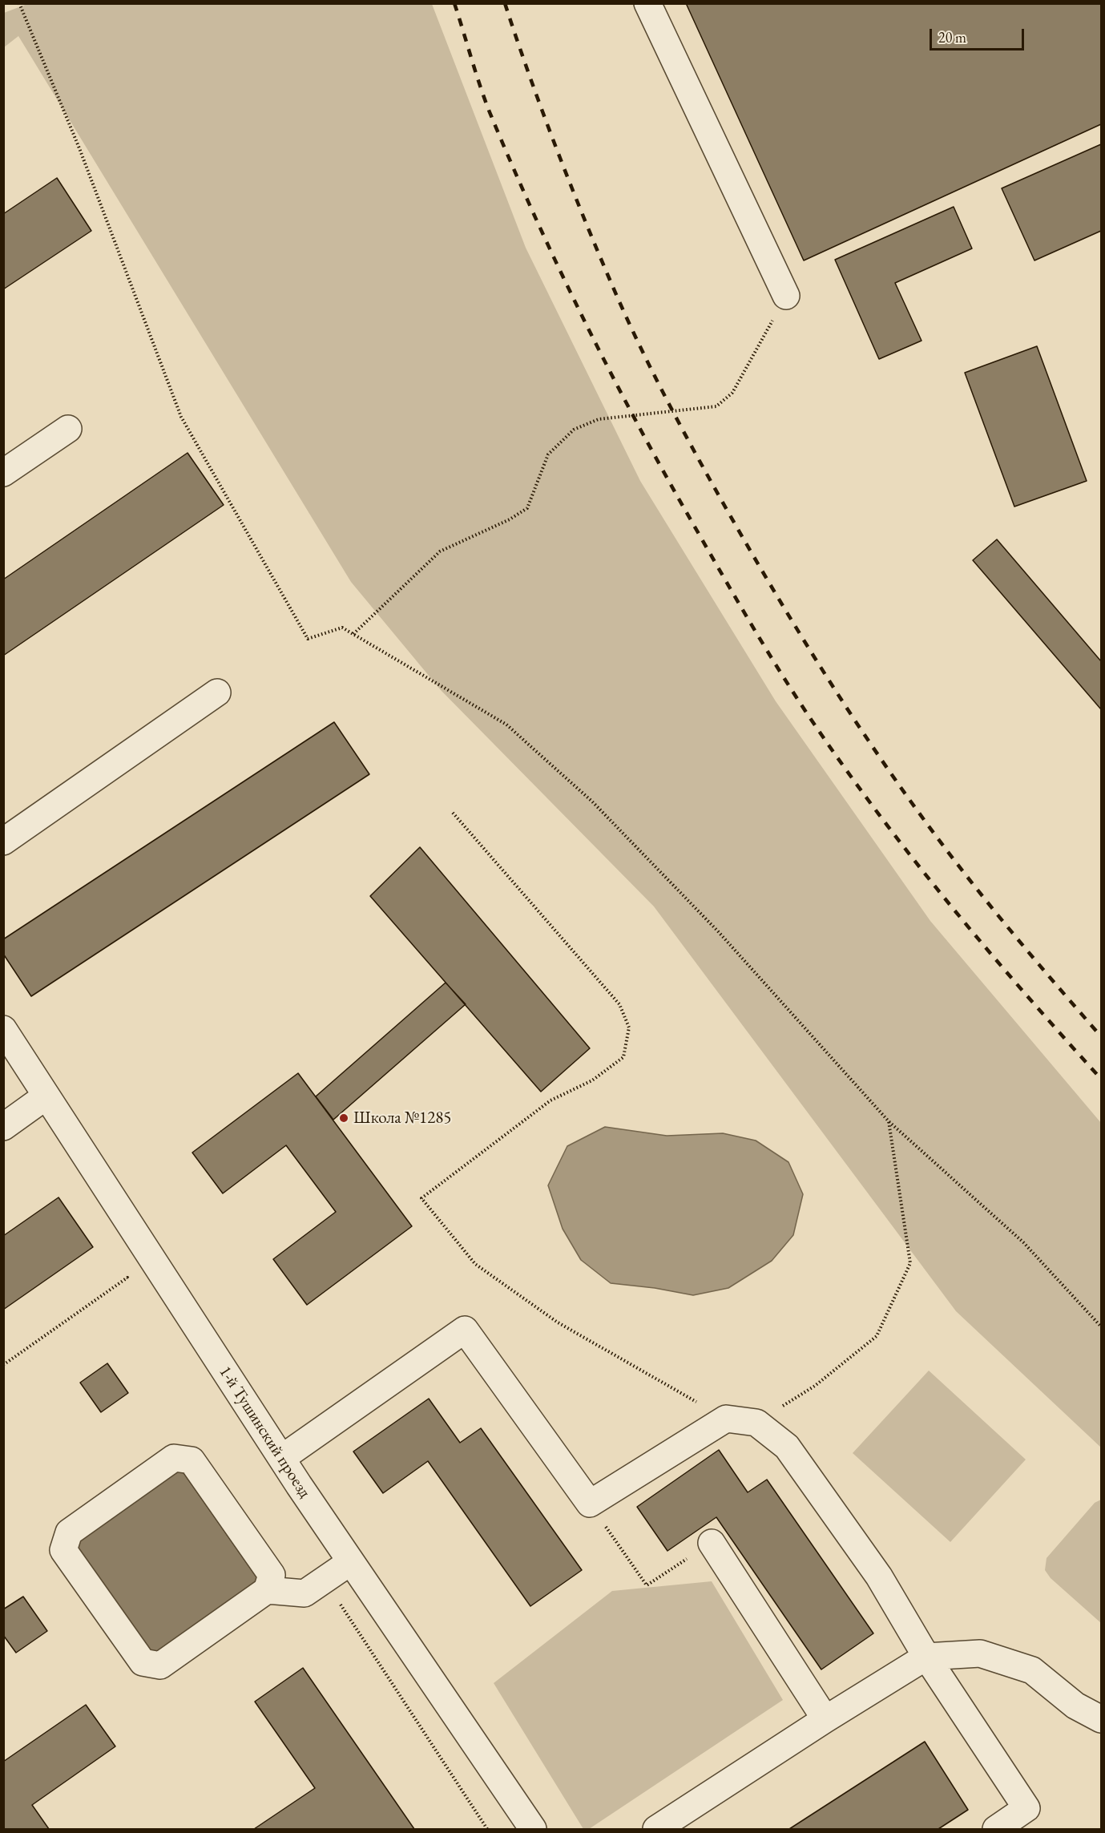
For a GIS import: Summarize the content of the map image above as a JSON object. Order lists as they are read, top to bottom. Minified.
{"streets":{"street":["1-й Тушинский проезд"]},"places":["Школа №1285"],"scale_bar":"20 m"}
